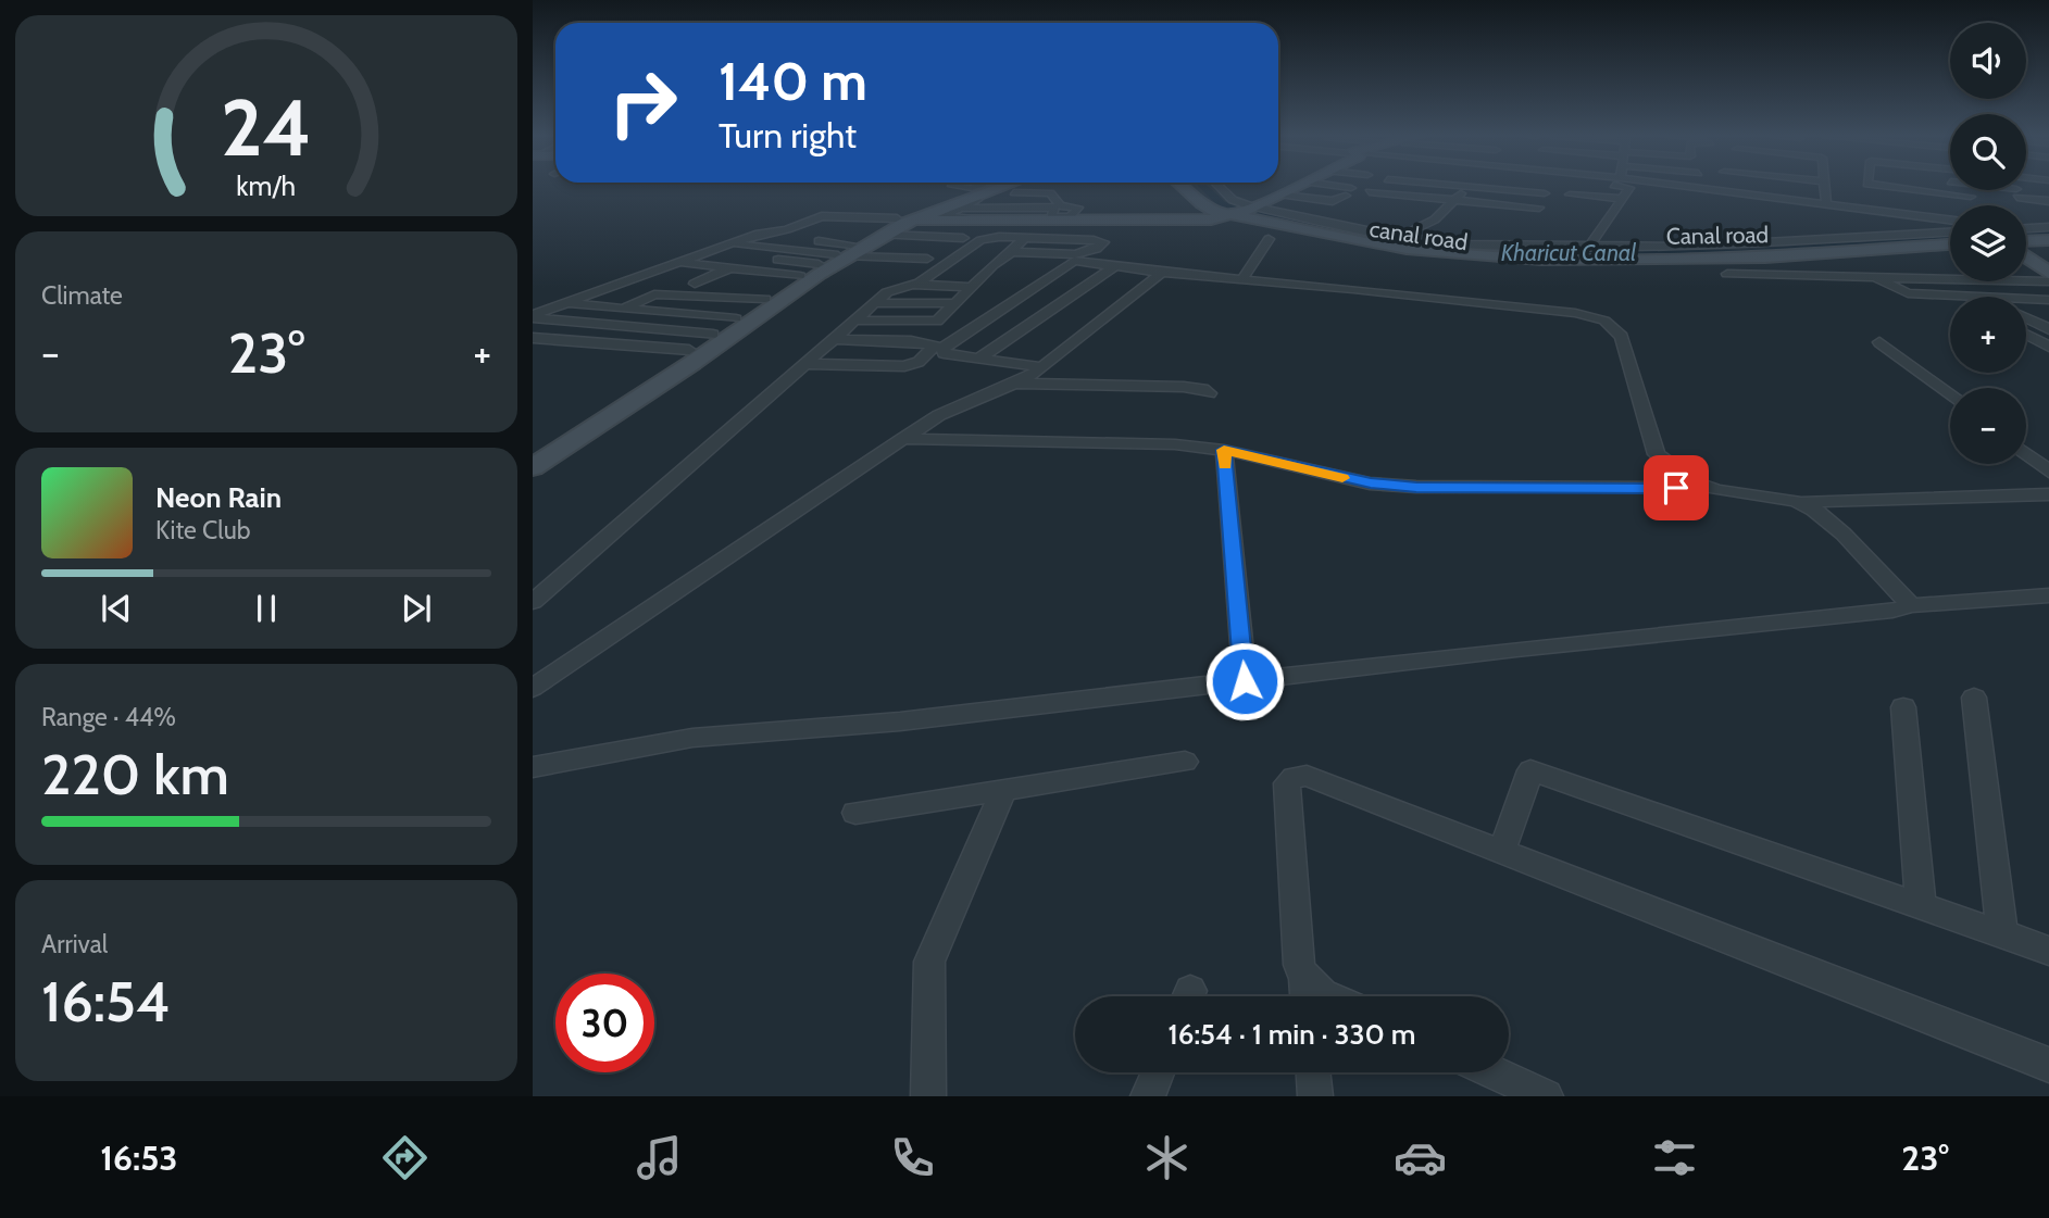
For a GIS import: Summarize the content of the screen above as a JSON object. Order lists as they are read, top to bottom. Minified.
{"streets":{"street":["canal road","Canal road"]},"water":["Kharicut Canal"],"page":{"map_buttons":["+","−"],"turn":["140 m","Turn right"],"tile":["Climate",["Range · 44%","220 km"],["Arrival","16:54"]],"heat":["−","23°","+"],"song":["Neon Rain","Kite Club"],"limit":"30","trip":"16:54 · 1 min · 330 m","tabs":["16:53","23°"],"gauge":["24","km/h"]}}
